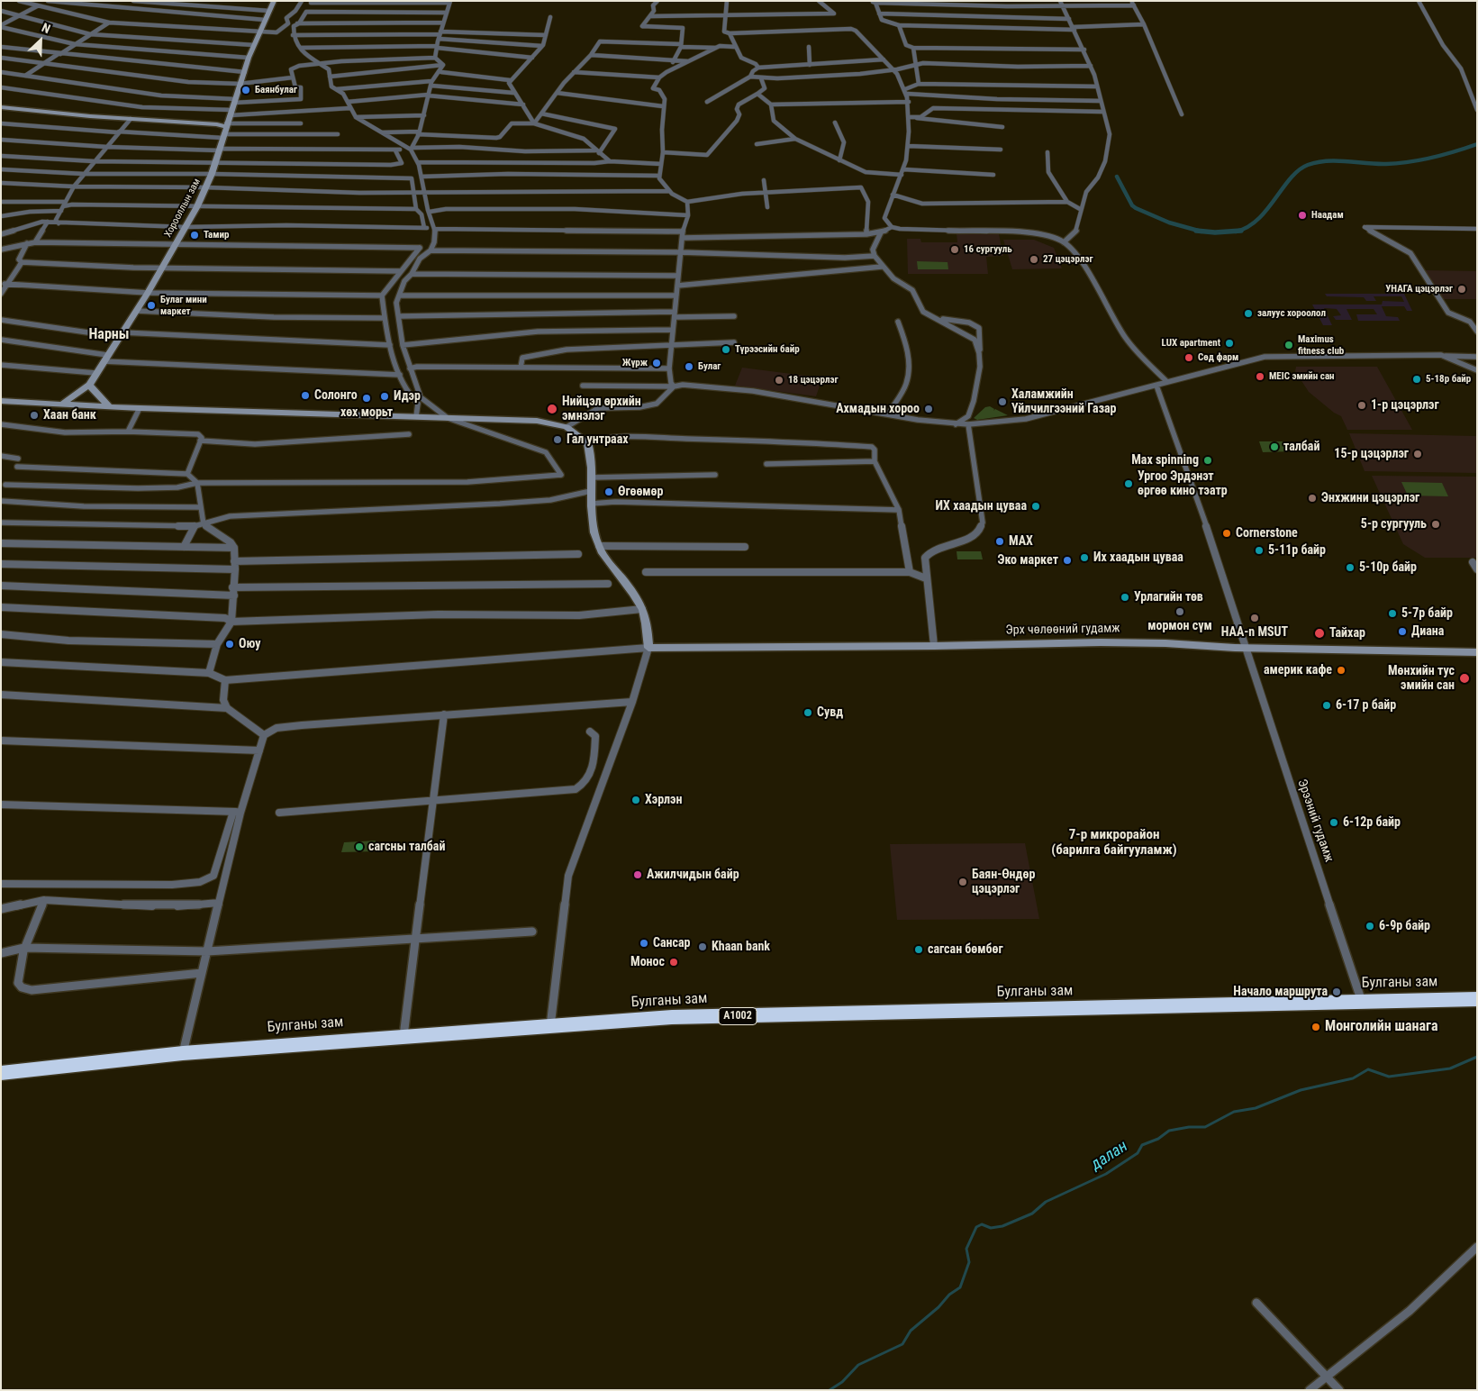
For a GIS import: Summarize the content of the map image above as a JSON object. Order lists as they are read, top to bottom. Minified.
{"streets":{"highway":["Булганы зам","A1002"],"main road":["Хорооллын зам","Эрх чөлөөний гудамж"],"street":["Эрээний гудамж"]},"crossings":[["Эрх чөлөөний гудамж","Эрээний гудамж"],["Эрээний гудамж","Булганы зам"]],"districts":["Нарны","7-р микрорайон (барилга байгууламж)"],"water":["далан"],"places":["Баянбулаг","Наадам","Тамир","16 сургууль","27 цэцэрлэг","УНАГА цэцэрлэг","Булаг мини маркет","залуус хороолол","LUX apartment","Maximus fitness club","Түрээсийн байр","Сөд фарм","Жүрж","Булаг","MEIC эмийн сан","5-18р байр","18 цэцэрлэг","Солонго","Идэр","хөх морьт","Халамжийн Үйлчилгээний Газар","1-р цэцэрлэг","Нийцэл өрхийн эмнэлэг","Ахмадын хороо","Хаан банк","Гал унтраах","талбай","15-р цэцэрлэг","Max spinning","Ургоо Эрдэнэт өргөө кино тэатр","Өгөөмөр","Энхжини цэцэрлэг","ИХ хаадын цуваа","5-р сургууль","Cornerstone","МАХ","5-11р байр","Их хаадын цуваа","Эко маркет","5-10р байр","Урлагийн төв","мормон сүм","5-7р байр","HAA-n MSUT","Диана","Тайхар","Оюу","америк кафе","Мөнхийн тус эмийн сан","6-17 р байр","Сувд","Хэрлэн","6-12р байр","сагсны талбай","Ажилчидын байр","Баян-Өндөр цэцэрлэг","6-9р байр","Сансар","Khaan bank","сагсан бөмбөг","Монос","Начало маршрута","Монголийн шанага"],"north":"top right"}
